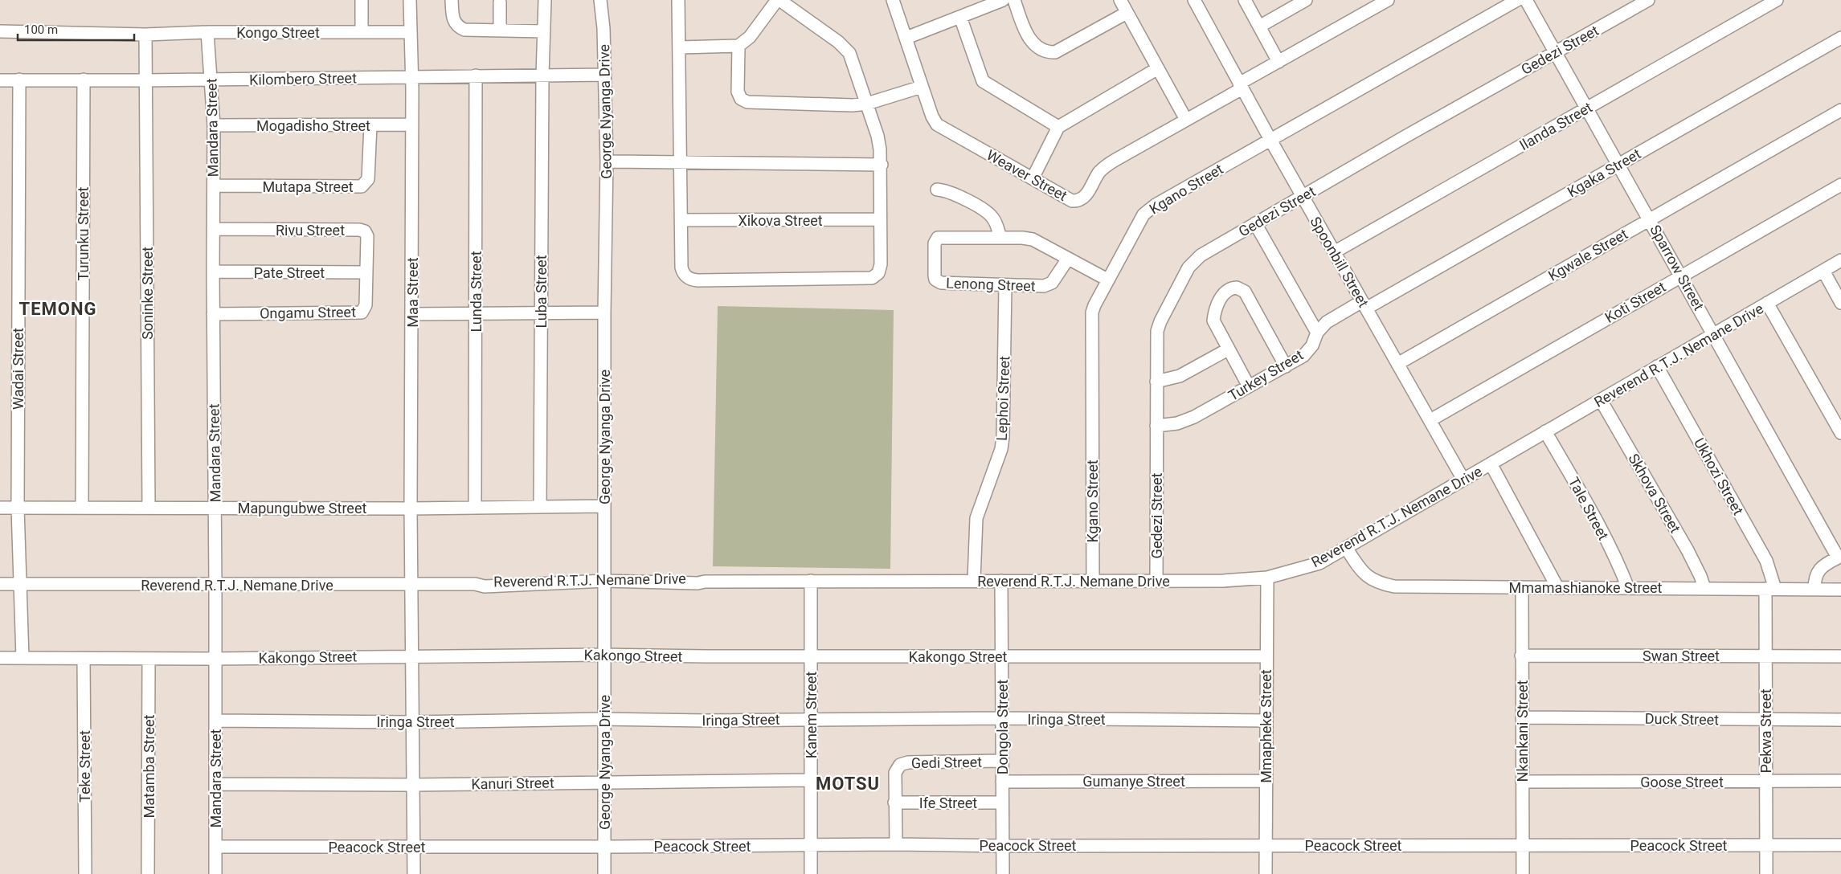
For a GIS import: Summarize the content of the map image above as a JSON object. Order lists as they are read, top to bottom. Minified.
{"streets":{"street":["Kongo Street","Gedezi Street","Kilombero Street","George Nyanga Drive","Mogadisho Street","Ilanda Street","Mandara Street","Kgaka Street","Weaver Street","Mutapa Street","Kgano Street","Xikova Street","Rivu Street","Turunku Street","Kgwale Street","Spoonbill Street","Sparrow Street","Pate Street","Lenong Street","Lunda Street","Luba Street","Maa Street","Soninke Street","Koti Street","Ongamu Street","Reverend R.T.J. Nemane Drive","Wadai Street","Turkey Street","Lephoi Street","Ukhozi Street","Skhova Street","Mapungubwe Street","Tale Street","Mmamashianoke Street","Kakongo Street","Swan Street","Kanem Street","Iringa Street","Duck Street","Mmapheke Street","Dongola Street","Nkankani Street","Pekwa Street","Gedi Street","Teke Street","Matamba Street","Gumanye Street","Goose Street","Kanuri Street","Ife Street","Peacock Street"]},"crossings":[["Kongo Street","Mandara Street"],["Kongo Street","Maa Street"],["Kongo Street","Soninke Street"],["Gedezi Street","Spoonbill Street"],["Gedezi Street","Sparrow Street"],["Gedezi Street","Reverend R.T.J. Nemane Drive"],["Gedezi Street","Turkey Street"],["Kilombero Street","George Nyanga Drive"],["Kilombero Street","Mandara Street"],["Kilombero Street","Turunku Street"],["Kilombero Street","Lunda Street"],["Kilombero Street","Luba Street"],["Kilombero Street","Maa Street"],["Kilombero Street","Soninke Street"],["Kilombero Street","Wadai Street"],["George Nyanga Drive","Reverend R.T.J. Nemane Drive"],["George Nyanga Drive","Mapungubwe Street"],["George Nyanga Drive","Kakongo Street"],["George Nyanga Drive","Iringa Street"],["George Nyanga Drive","Kanuri Street"],["George Nyanga Drive","Peacock Street"],["Mogadisho Street","Mandara Street"],["Mogadisho Street","Mutapa Street"],["Mogadisho Street","Maa Street"],["Ilanda Street","Spoonbill Street"],["Ilanda Street","Sparrow Street"],["Mandara Street","Mutapa Street"],["Mandara Street","Rivu Street"],["Mandara Street","Pate Street"],["Mandara Street","Ongamu Street"],["Mandara Street","Reverend R.T.J. Nemane Drive"],["Mandara Street","Mapungubwe Street"],["Mandara Street","Kakongo Street"],["Mandara Street","Iringa Street"],["Mandara Street","Kanuri Street"],["Mandara Street","Peacock Street"],["Kgaka Street","Spoonbill Street"],["Kgaka Street","Sparrow Street"],["Kgaka Street","Turkey Street"],["Weaver Street","Spoonbill Street"],["Kgano Street","Spoonbill Street"],["Kgano Street","Lenong Street"],["Kgano Street","Reverend R.T.J. Nemane Drive"],["Rivu Street","Pate Street"],["Rivu Street","Ongamu Street"],["Turunku Street","Mapungubwe Street"],["Kgwale Street","Spoonbill Street"],["Kgwale Street","Sparrow Street"],["Spoonbill Street","Koti Street"],["Spoonbill Street","Reverend R.T.J. Nemane Drive"],["Sparrow Street","Koti Street"],["Sparrow Street","Reverend R.T.J. Nemane Drive"],["Pate Street","Ongamu Street"],["Lenong Street","Lephoi Street"],["Lunda Street","Mapungubwe Street"],["Luba Street","Mapungubwe Street"],["Maa Street","Reverend R.T.J. Nemane Drive"],["Maa Street","Mapungubwe Street"],["Maa Street","Kakongo Street"],["Maa Street","Iringa Street"],["Maa Street","Kanuri Street"],["Maa Street","Peacock Street"],["Soninke Street","Mapungubwe Street"],["Reverend R.T.J. Nemane Drive","Wadai Street"],["Reverend R.T.J. Nemane Drive","Lephoi Street"],["Reverend R.T.J. Nemane Drive","Ukhozi Street"],["Reverend R.T.J. Nemane Drive","Skhova Street"],["Reverend R.T.J. Nemane Drive","Tale Street"],["Reverend R.T.J. Nemane Drive","Mmamashianoke Street"],["Reverend R.T.J. Nemane Drive","Kanem Street"],["Reverend R.T.J. Nemane Drive","Mmapheke Street"],["Reverend R.T.J. Nemane Drive","Dongola Street"],["Wadai Street","Mapungubwe Street"],["Wadai Street","Kakongo Street"],["Ukhozi Street","Mmamashianoke Street"],["Ukhozi Street","Pekwa Street"],["Skhova Street","Mmamashianoke Street"],["Tale Street","Mmamashianoke Street"],["Mmamashianoke Street","Nkankani Street"],["Mmamashianoke Street","Pekwa Street"],["Kakongo Street","Kanem Street"],["Kakongo Street","Mmapheke Street"],["Kakongo Street","Dongola Street"],["Kakongo Street","Teke Street"],["Kakongo Street","Matamba Street"],["Swan Street","Nkankani Street"],["Swan Street","Pekwa Street"],["Kanem Street","Iringa Street"],["Kanem Street","Kanuri Street"],["Kanem Street","Peacock Street"],["Iringa Street","Mmapheke Street"],["Iringa Street","Dongola Street"],["Duck Street","Nkankani Street"],["Duck Street","Pekwa Street"],["Mmapheke Street","Gumanye Street"],["Mmapheke Street","Peacock Street"],["Dongola Street","Gedi Street"],["Dongola Street","Gumanye Street"],["Dongola Street","Ife Street"],["Dongola Street","Peacock Street"],["Nkankani Street","Goose Street"],["Nkankani Street","Peacock Street"],["Pekwa Street","Goose Street"],["Pekwa Street","Peacock Street"],["Gedi Street","Ife Street"],["Gedi Street","Peacock Street"]],"districts":["TEMONG","MOTSU"],"scale_bar":"100 m"}
